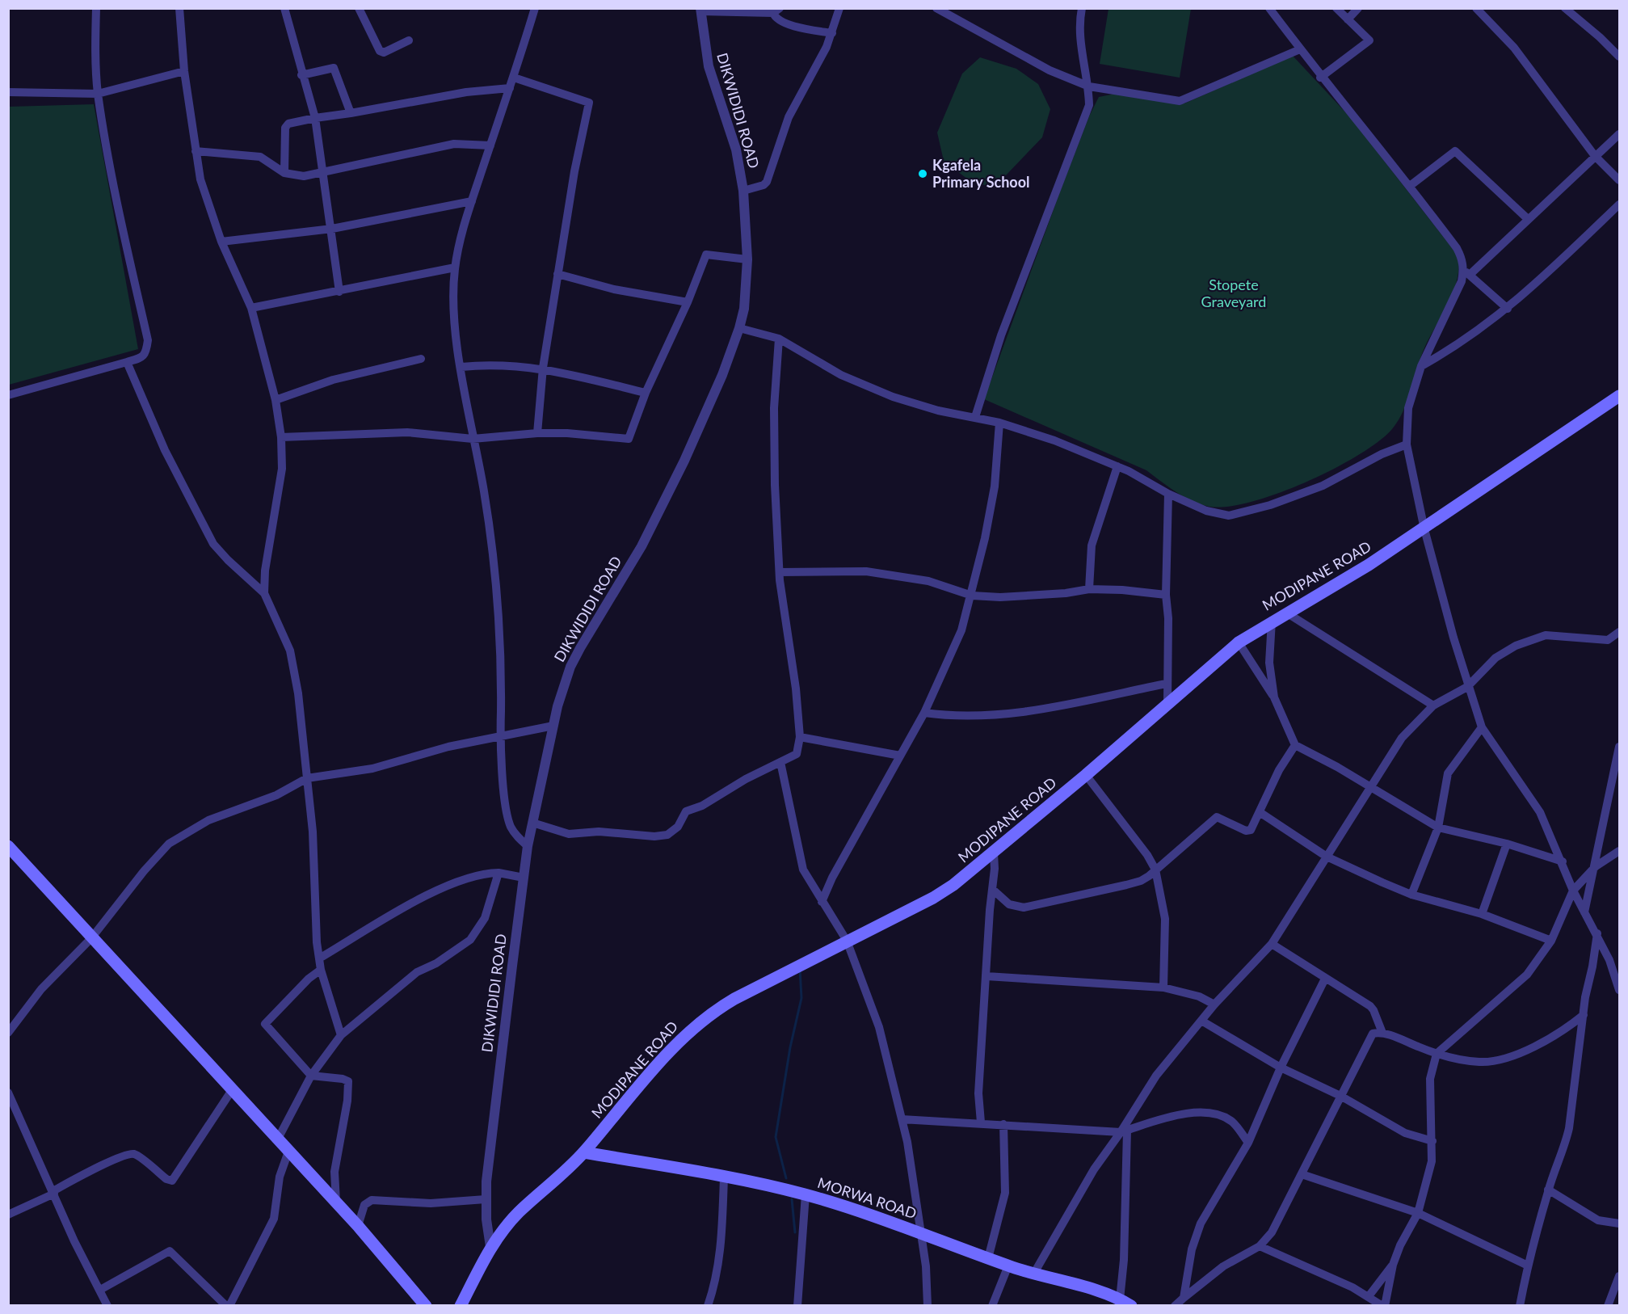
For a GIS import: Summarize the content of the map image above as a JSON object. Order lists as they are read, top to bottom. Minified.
{"streets":{"main road":["MODIPANE ROAD","MORWA ROAD"],"street":["DIKWIDIDI ROAD"]},"crossings":[["DIKWIDIDI ROAD","MODIPANE ROAD"],["MODIPANE ROAD","MORWA ROAD"]],"parks":["Stopete Graveyard"],"places":["Kgafela Primary School"]}
